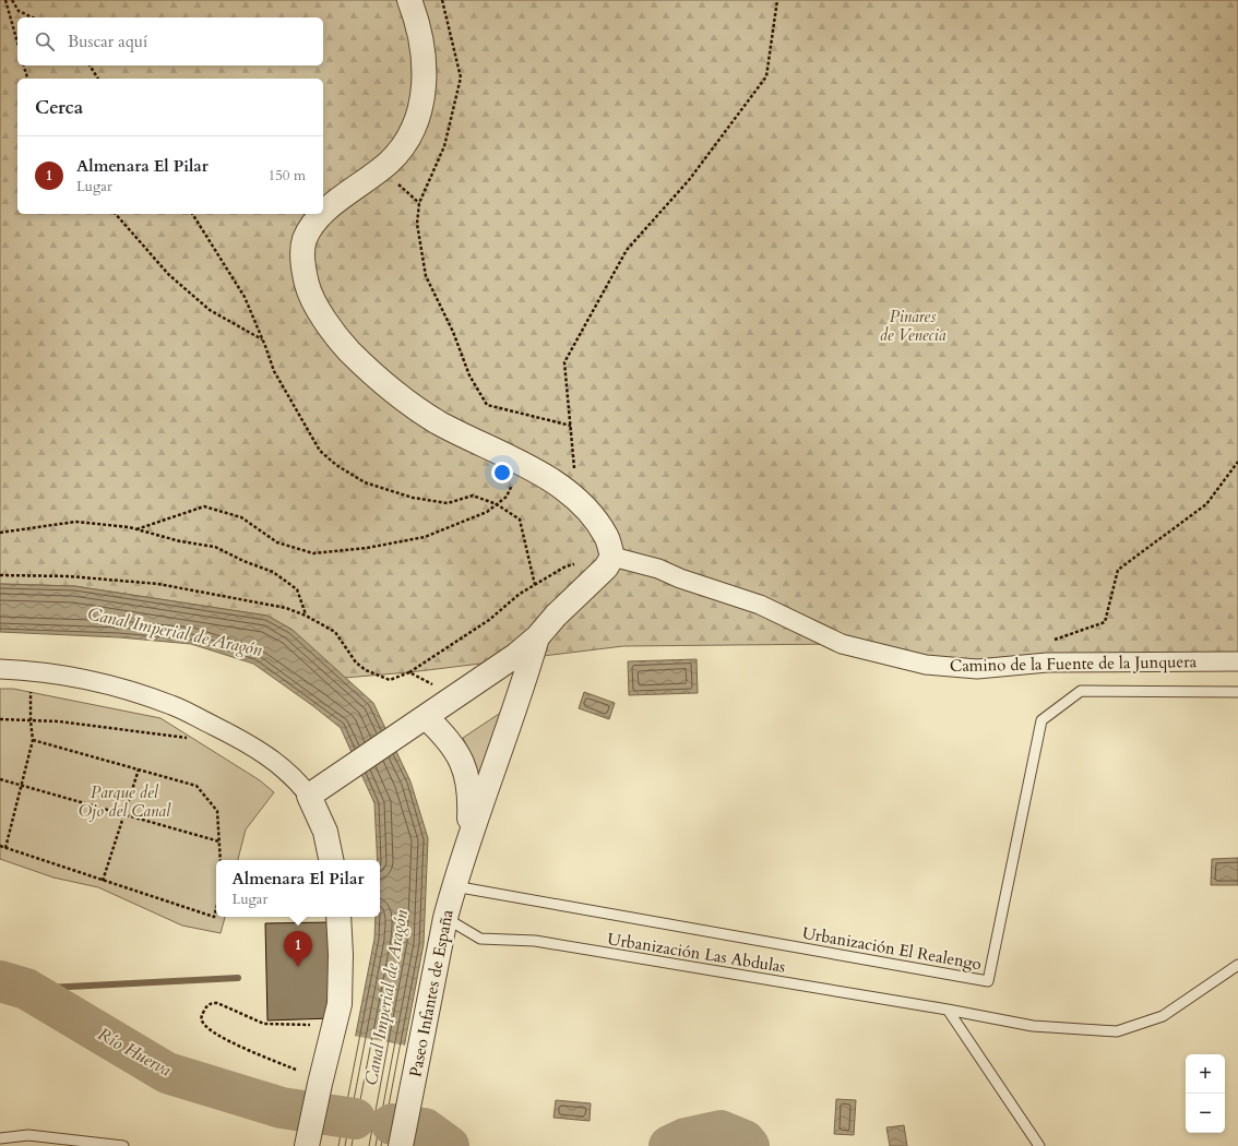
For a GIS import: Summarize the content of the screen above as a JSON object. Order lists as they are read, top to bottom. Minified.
{"streets":{"street":["Camino de la Fuente de la Junquera","Paseo Infantes de España"],"lane":["Urbanización El Realengo","Urbanización Las Abdulas"]},"crossings":[["Camino de la Fuente de la Junquera","Paseo Infantes de España"],["Urbanización El Realengo","Paseo Infantes de España"],["Urbanización Las Abdulas","Paseo Infantes de España"]],"water":["Canal Imperial de Aragón","Río Huerva"],"parks":["Pinares de Venecia","Parque del Ojo del Canal"],"page":{"search":"Buscar aquí","heading":"Cerca","list":[{"mark":"1","name":"Almenara El Pilar","note":"Lugar","value":"150 m"}],"popup":["Almenara El Pilar","Lugar"],"pins":"1","map_buttons":["+","−"]}}
